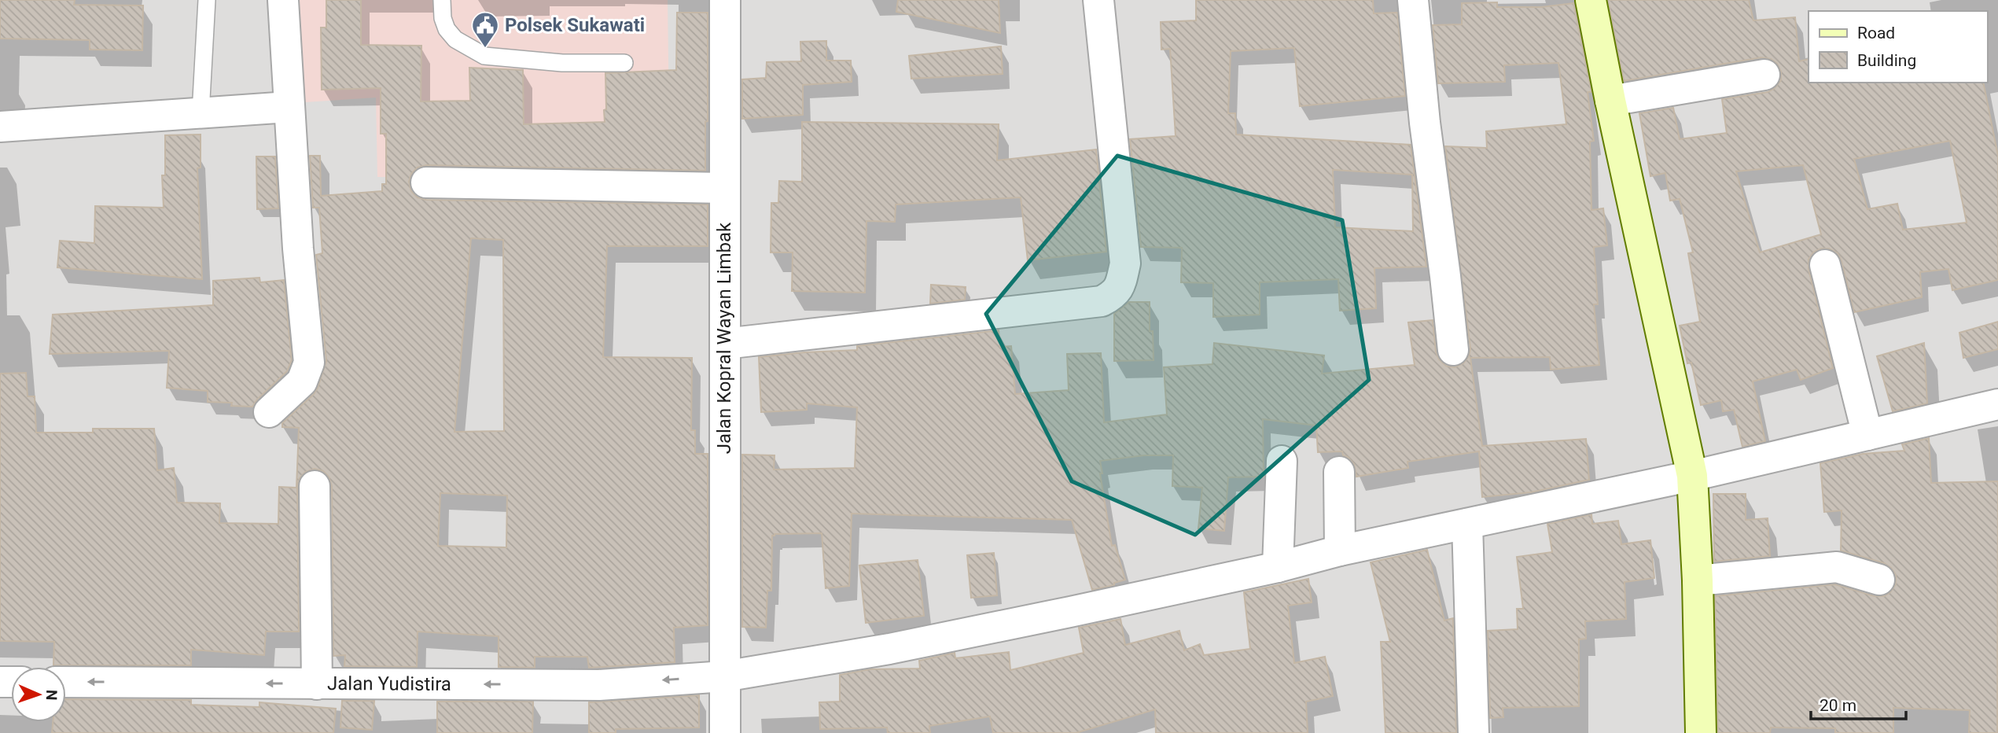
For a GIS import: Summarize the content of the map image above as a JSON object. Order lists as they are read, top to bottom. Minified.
{"streets":{"street":["Jalan Kopral Wayan Limbak","Jalan Yudistira"]},"crossings":[["Jalan Kopral Wayan Limbak","Jalan Yudistira"]],"places":{"public building":["Polsek Sukawati"]},"legend":["Road","Building"],"scale_bar":"20 m","north":"right"}
